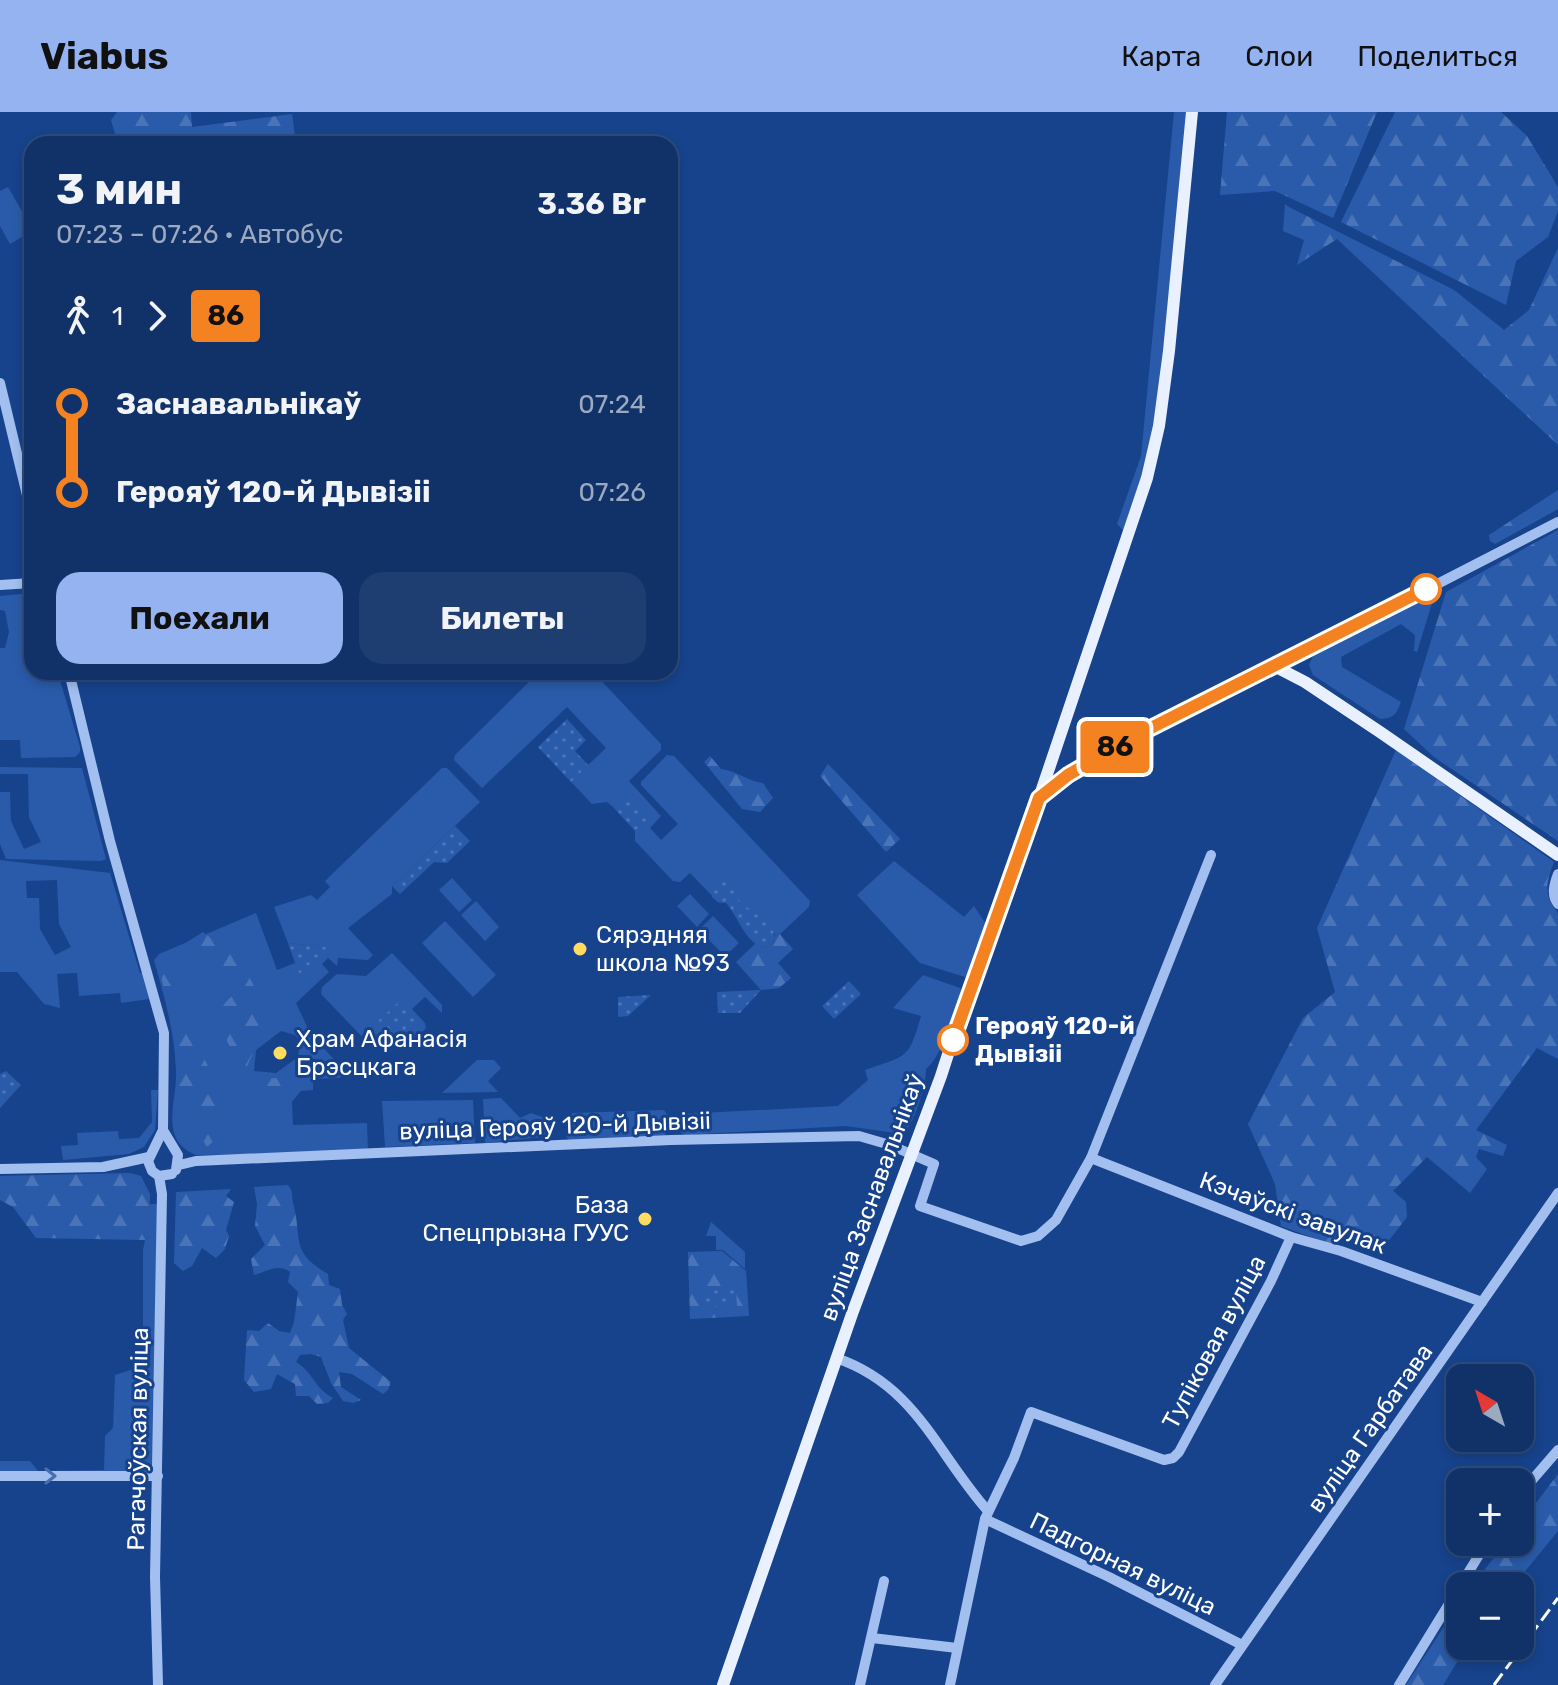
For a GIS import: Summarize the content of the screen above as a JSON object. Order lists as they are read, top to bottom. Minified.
{"streets":{"main road":["вуліца Заснавальнікаў"],"street":["вуліца Герояў 120-й Дывізіі","Кэчаўскі завулак","Тупіковая вуліца","вуліца Гарбатава","Рагачоўская вуліца","Падгорная вуліца"]},"crossings":[["вуліца Герояў 120-й Дывізіі","вуліца Заснавальнікаў"],["вуліца Герояў 120-й Дывізіі","Рагачоўская вуліца"],["вуліца Заснавальнікаў","Кэчаўскі завулак"],["Кэчаўскі завулак","Тупіковая вуліца"],["Кэчаўскі завулак","вуліца Гарбатава"],["Тупіковая вуліца","Падгорная вуліца"],["вуліца Гарбатава","Падгорная вуліца"]],"places":["Сярэдняя школа №93","Герояў 120-й Дывізіі","Храм Афанасія Брэсцкага","База Спецпрызна ГУУС"],"lines":["bus line 86"],"north":"top left","page":{"header":"Viabus","nav":["Карта","Слои","Поделиться"],"on_map":"86","heading":["3 мин","07:23 – 07:26 · Автобус","3.36 Br"],"legs":["1","86"],"list":[{"name":"Заснавальнікаў","value":"07:24"},{"name":"Герояў 120-й Дывізіі","value":"07:26"}],"buttons":["Поехали","Билеты"],"map_buttons":["+","−"]}}
